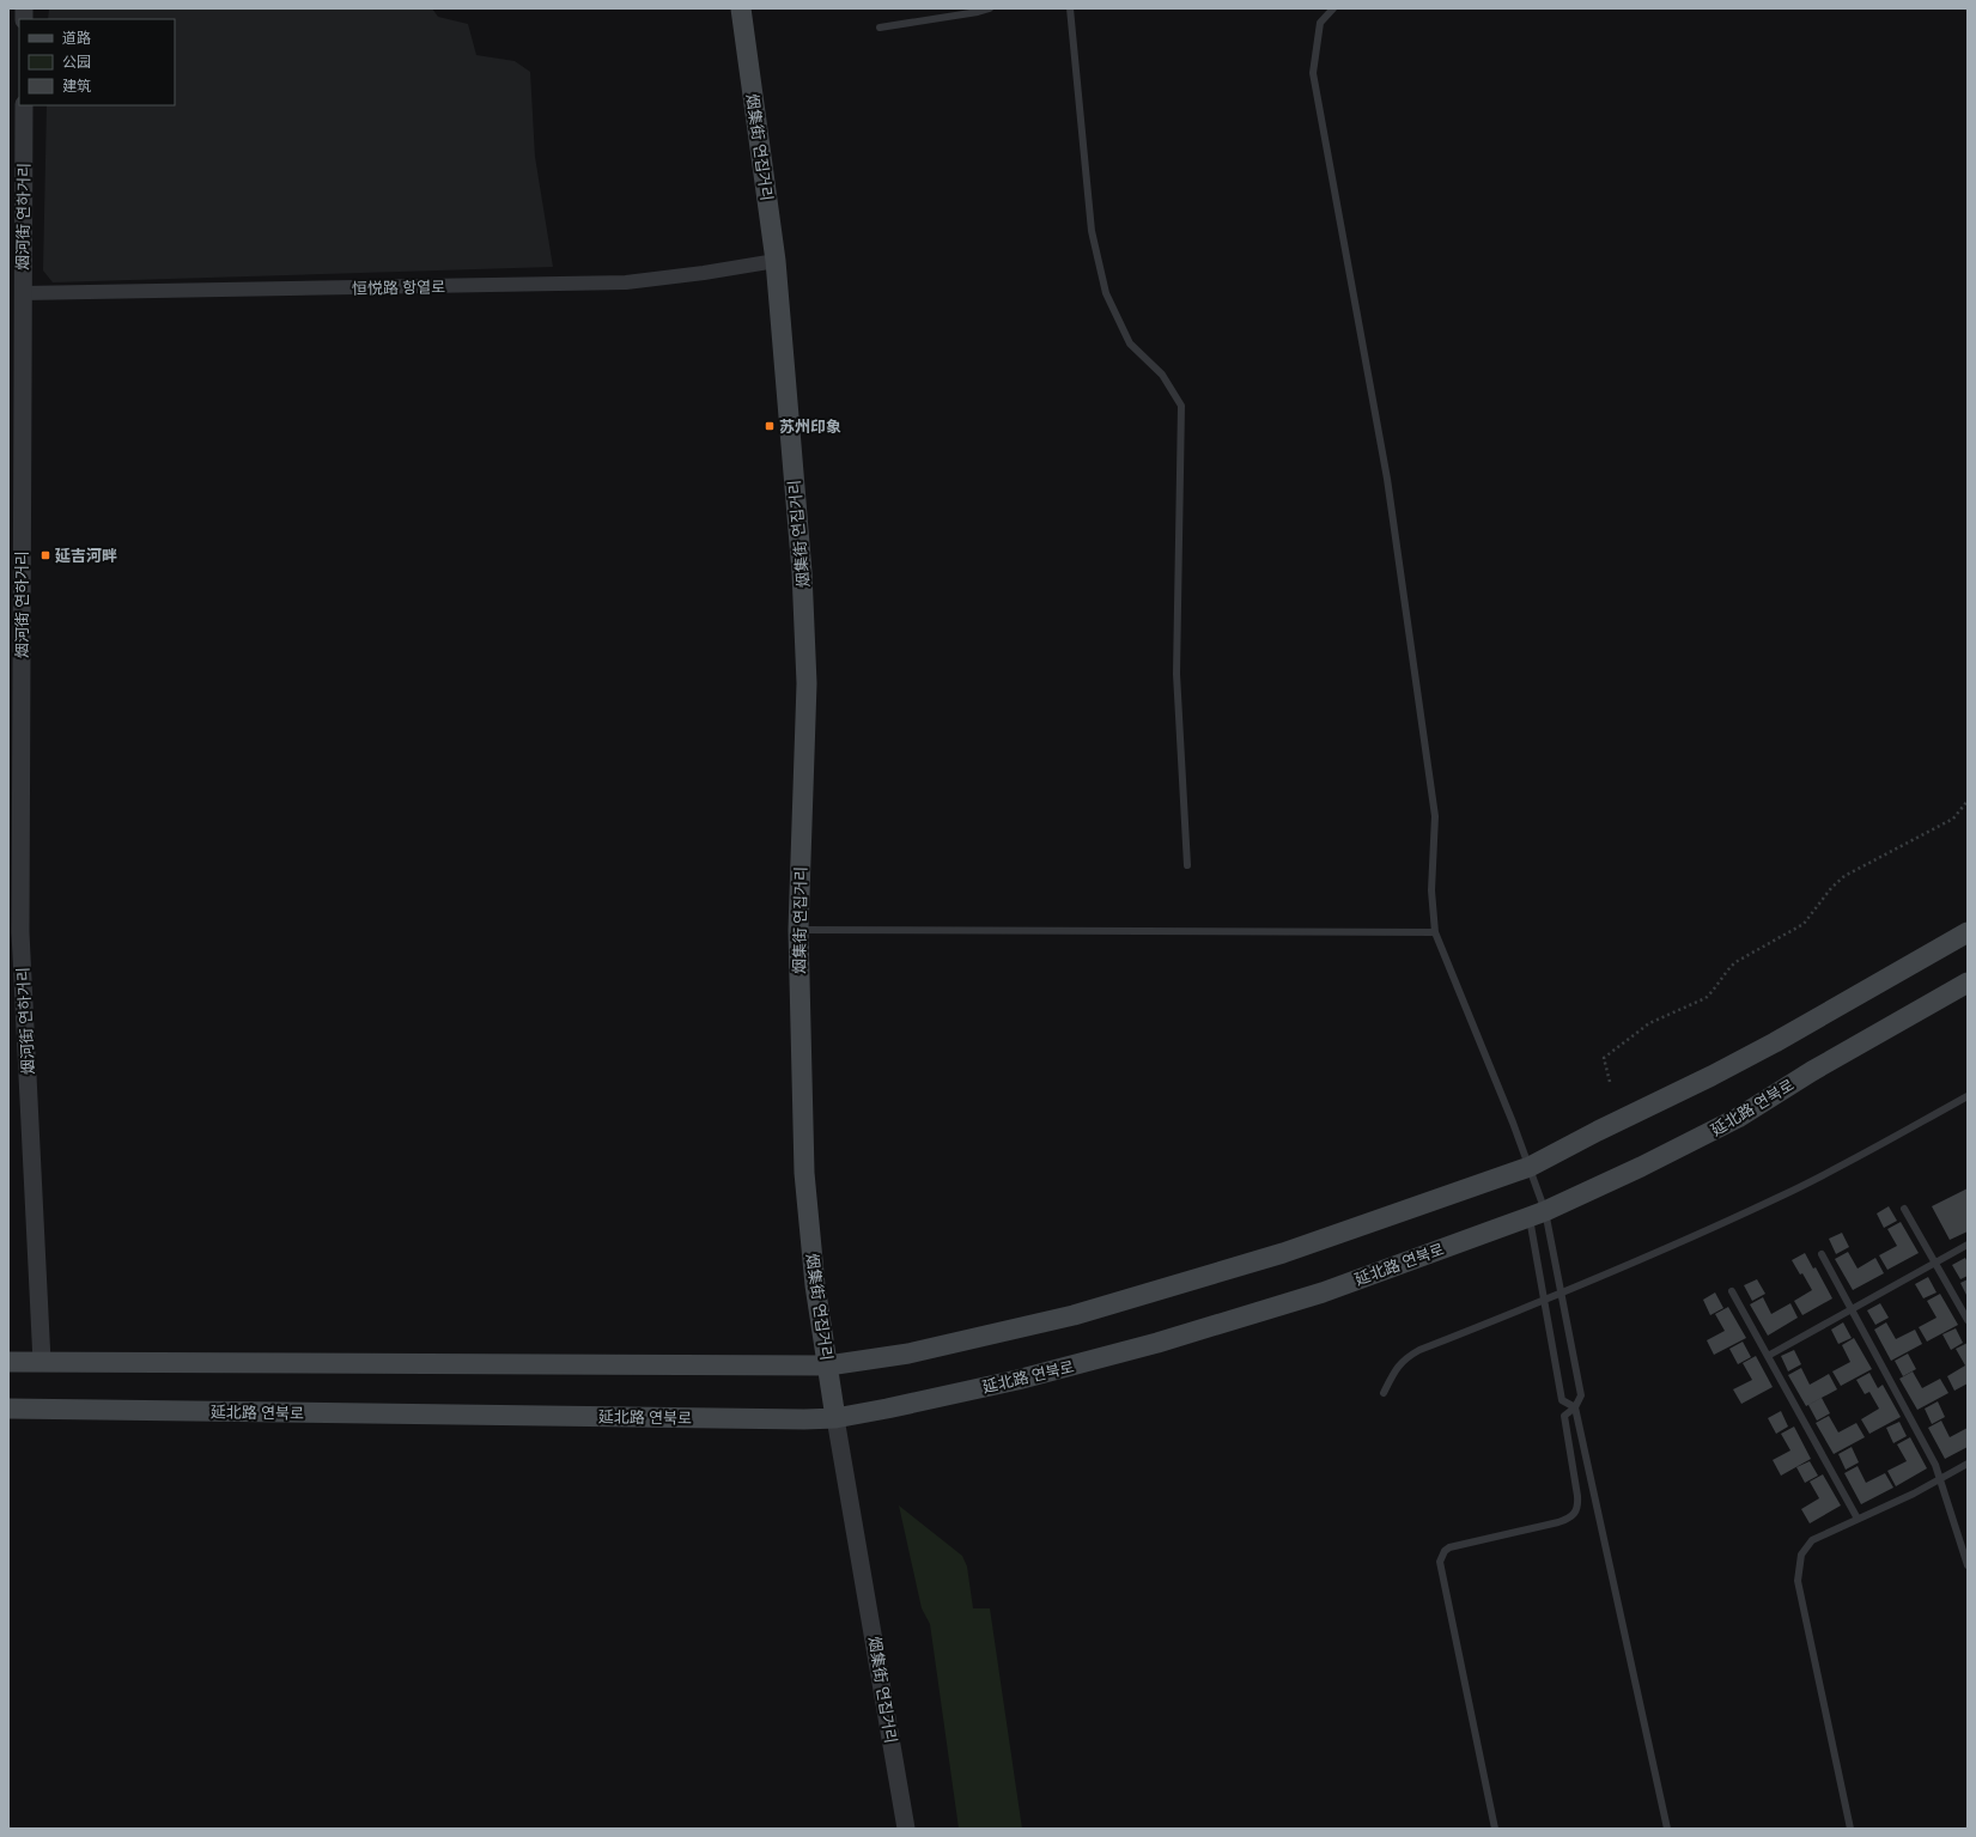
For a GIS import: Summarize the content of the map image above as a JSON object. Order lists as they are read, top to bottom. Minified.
{"streets":{"main road":["烟集街 연집거리","延北路 연북로"],"street":["烟河街 연하거리","恒悦路 항열로"]},"crossings":[["烟集街 연집거리","恒悦路 항열로"],["烟集街 연집거리","延北路 연북로"],["烟河街 연하거리","恒悦路 항열로"]],"places":{"transit":["苏州印象","延吉河畔"]},"legend":["道路","公园","建筑"]}
